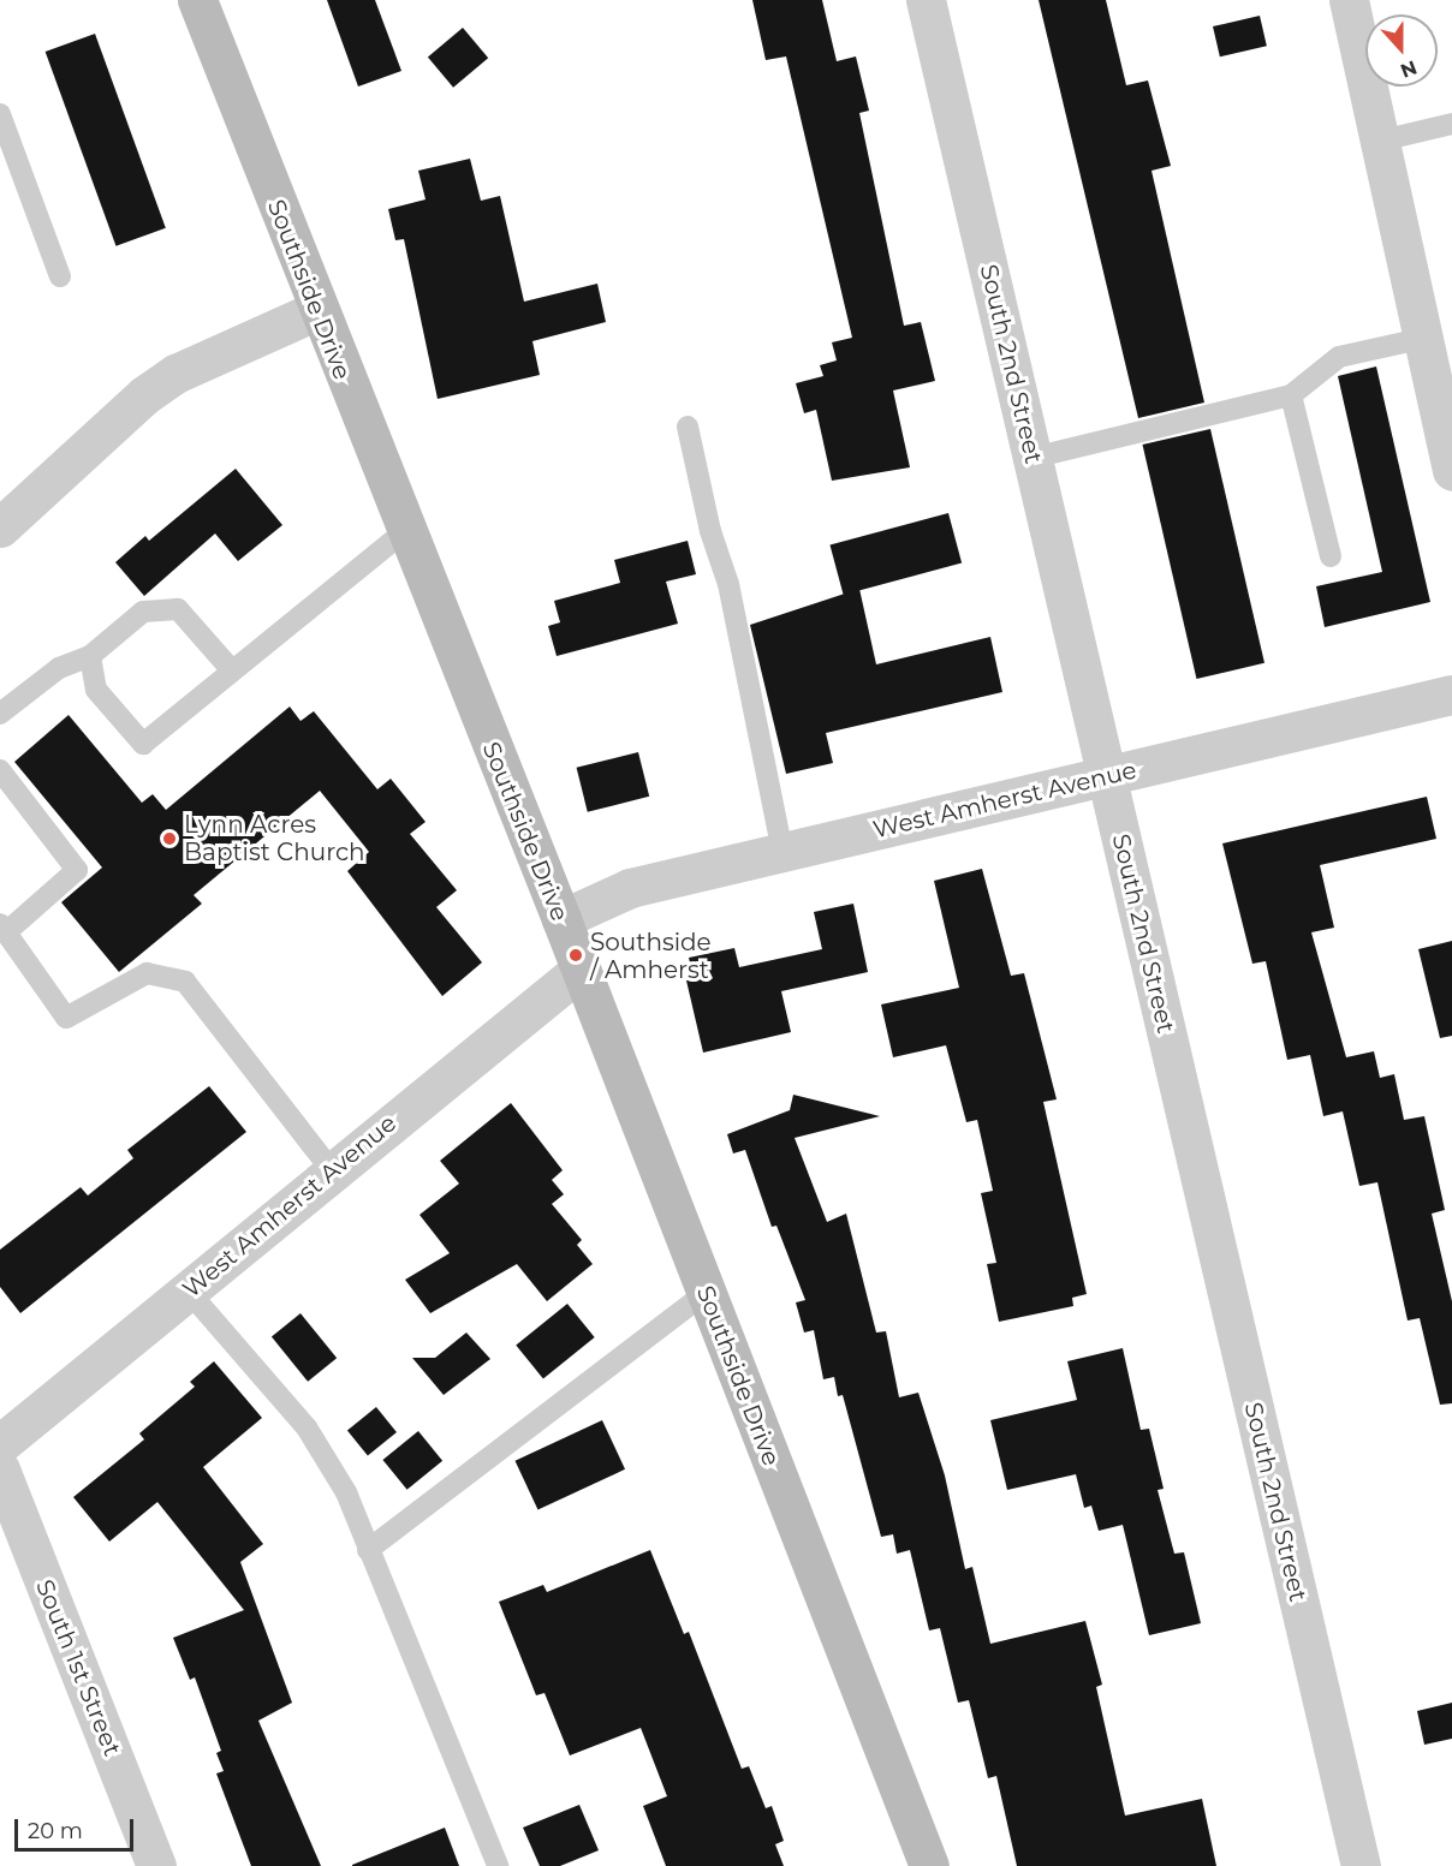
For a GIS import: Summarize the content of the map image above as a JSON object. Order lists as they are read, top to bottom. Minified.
{"streets":{"main road":["Southside Drive"],"street":["South 2nd Street","West Amherst Avenue","South 1st Street"]},"crossings":[["Southside Drive","West Amherst Avenue"],["South 2nd Street","West Amherst Avenue"]],"places":["Lynn Acres Baptist Church","Southside / Amherst"],"scale_bar":"20 m","north":"bottom"}
